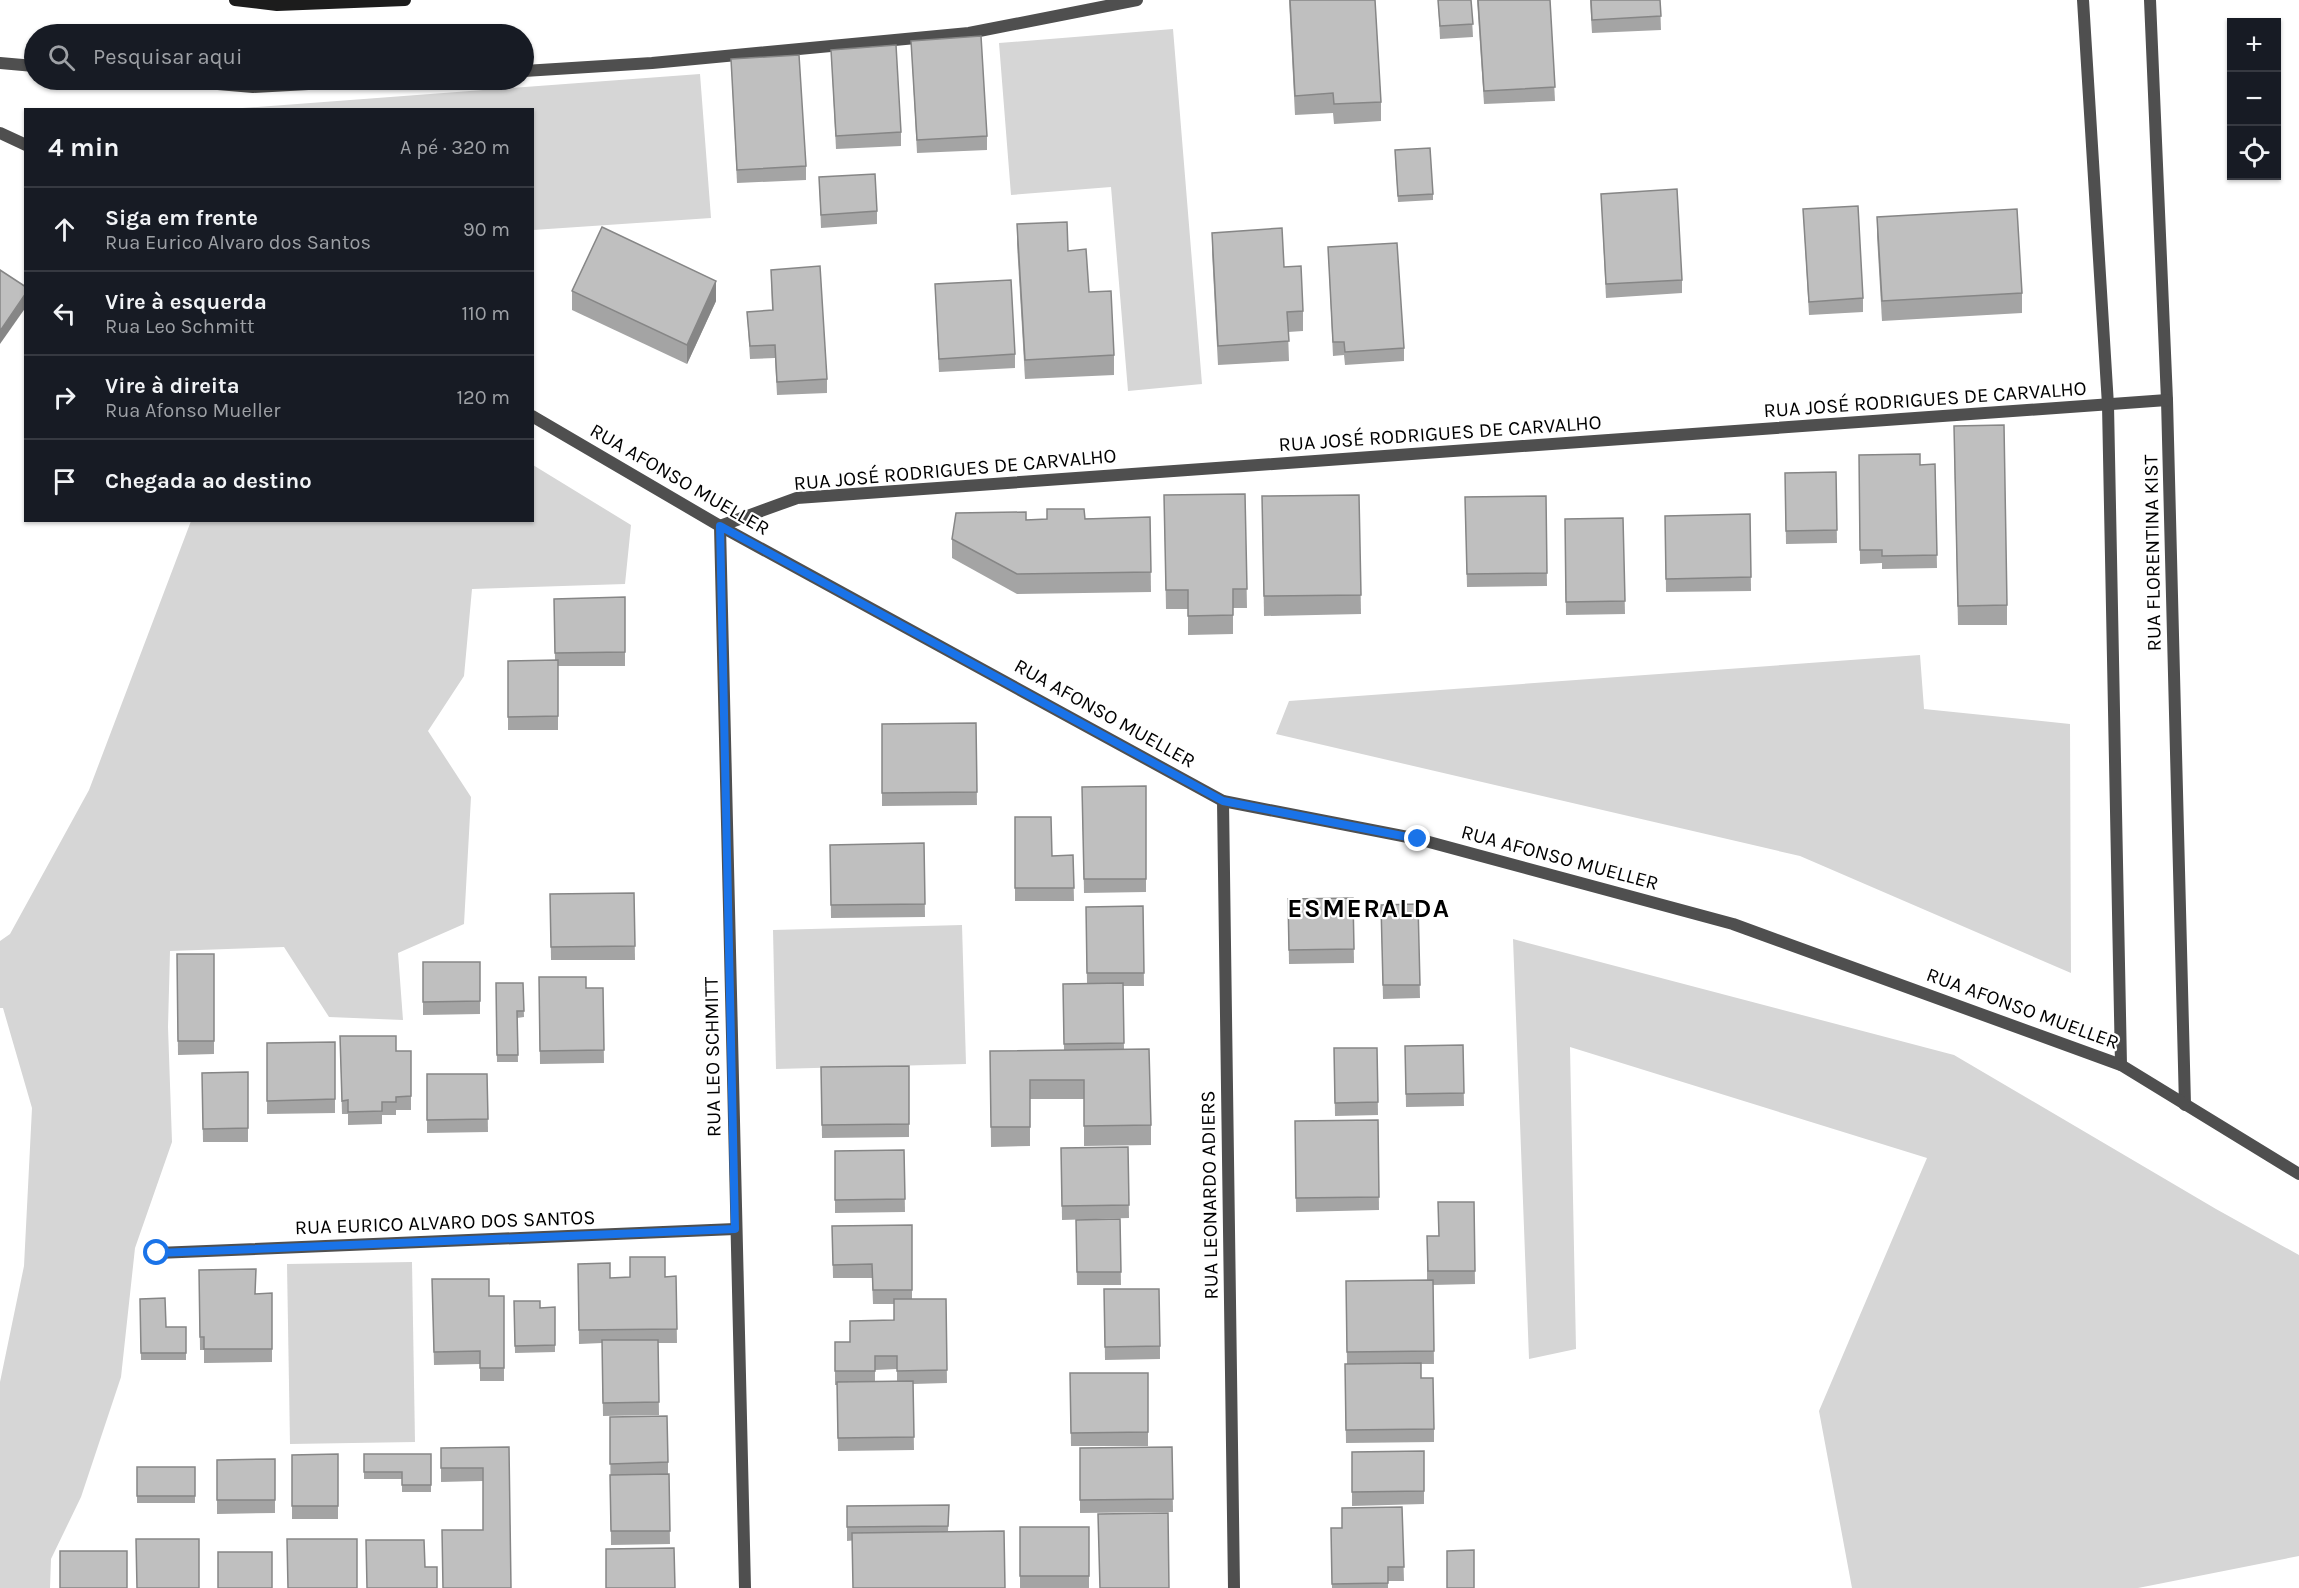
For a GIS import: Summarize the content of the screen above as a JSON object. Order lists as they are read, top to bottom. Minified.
{"streets":{"street":["RUA JOSÉ RODRIGUES DE CARVALHO","RUA AFONSO MUELLER","RUA FLORENTINA KIST","RUA LEO SCHMITT","RUA LEONARDO ADIERS","RUA EURICO ALVARO DOS SANTOS"]},"crossings":[["RUA JOSÉ RODRIGUES DE CARVALHO","RUA AFONSO MUELLER"],["RUA JOSÉ RODRIGUES DE CARVALHO","RUA FLORENTINA KIST"],["RUA JOSÉ RODRIGUES DE CARVALHO","RUA LEO SCHMITT"],["RUA AFONSO MUELLER","RUA FLORENTINA KIST"],["RUA AFONSO MUELLER","RUA LEO SCHMITT"],["RUA AFONSO MUELLER","RUA LEONARDO ADIERS"],["RUA LEO SCHMITT","RUA EURICO ALVARO DOS SANTOS"]],"districts":["ESMERALDA"],"page":{"map_buttons":["+","−"],"search":"Pesquisar aqui","heading":["4 min","A pé · 320 m"],"list":[["Siga em frente","Rua Eurico Alvaro dos Santos","90 m"],["Vire à esquerda","Rua Leo Schmitt","110 m"],["Vire à direita","Rua Afonso Mueller","120 m"],"Chegada ao destino"]}}
